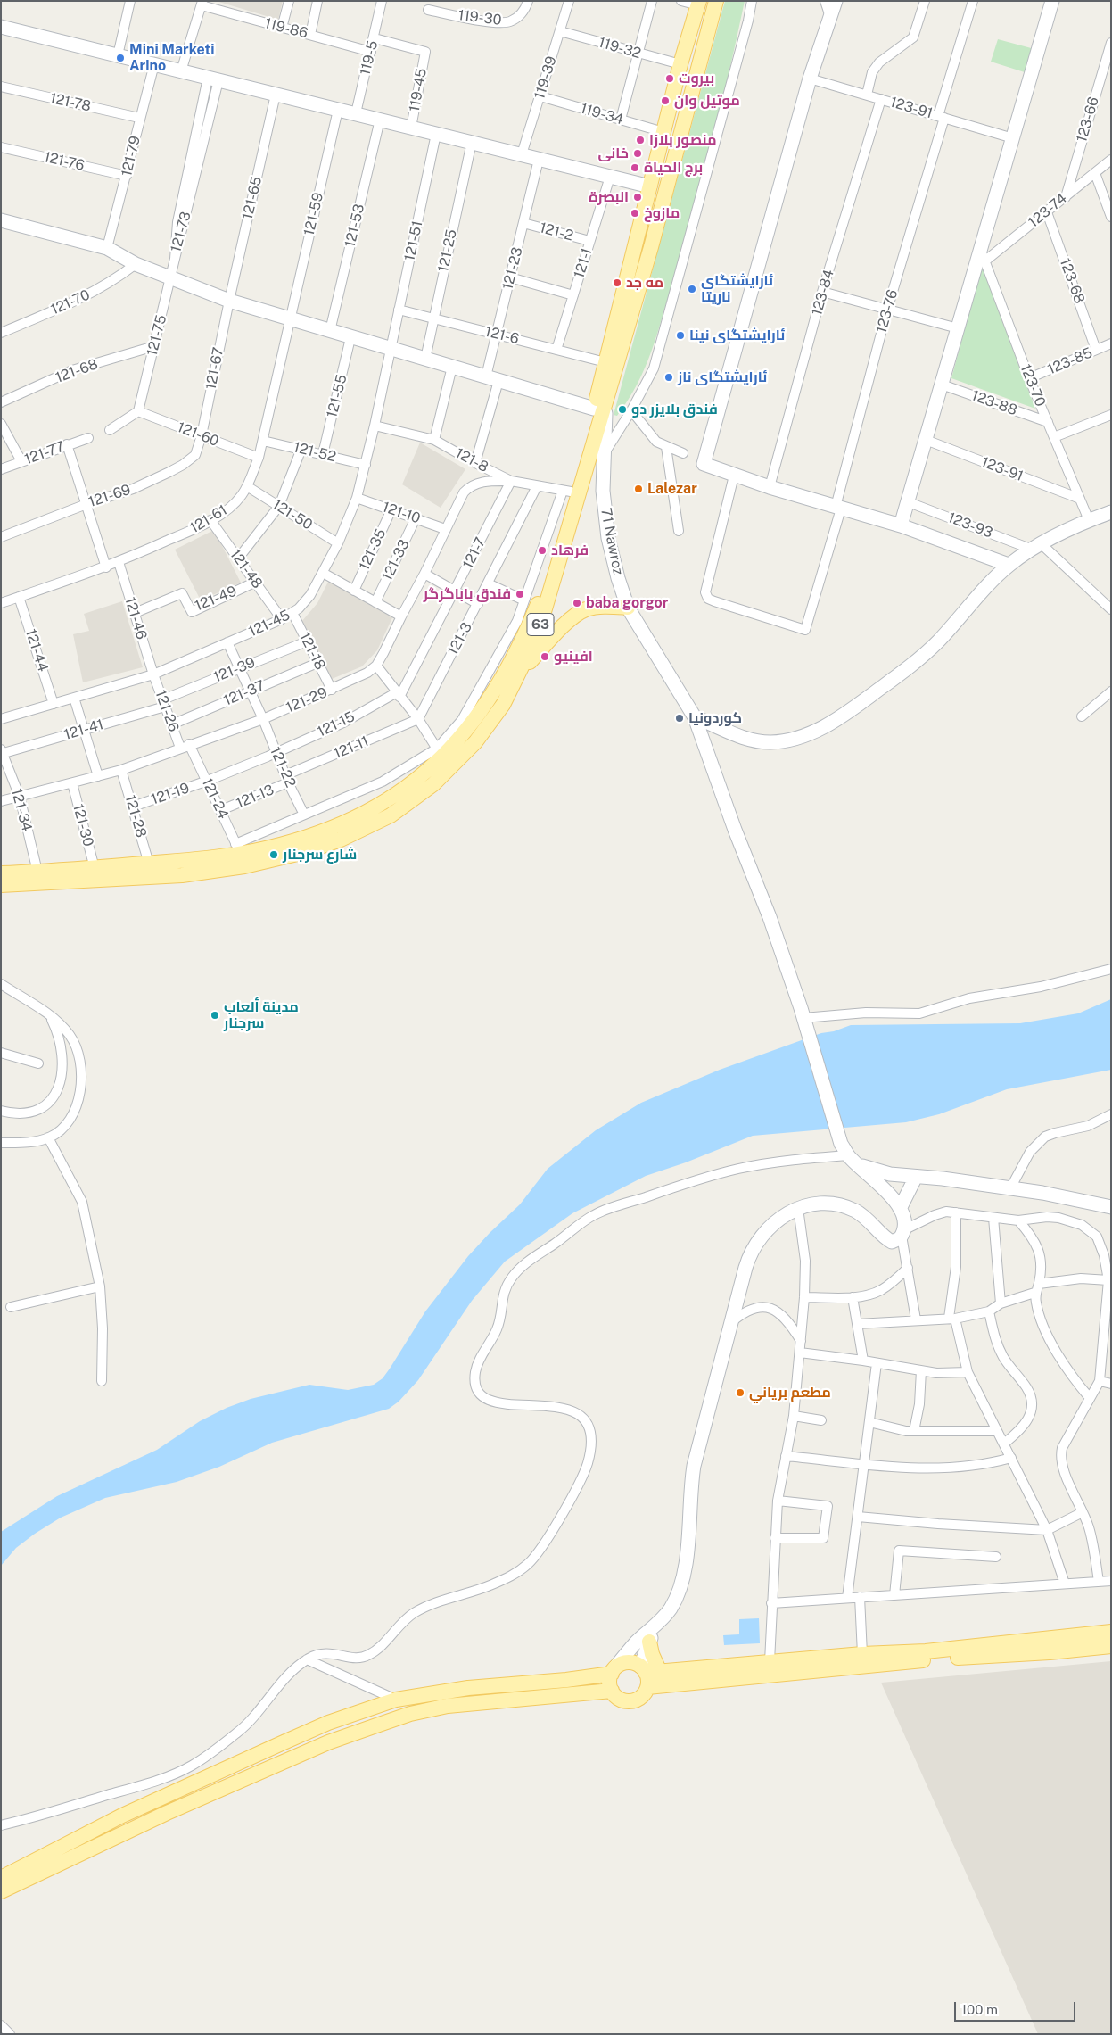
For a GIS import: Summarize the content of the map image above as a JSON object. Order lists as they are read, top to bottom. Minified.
{"streets":{"main road":["63"],"street":["119-30","119-86","119-32","119-5","119-39","119-45","121-78","123-91","119-34","123-66","121-79","121-76","121-65","123-74","121-59","121-53","121-73","121-2","121-51","121-25","121-1","121-23","123-68","123-84","121-70","123-76","121-75","121-6","123-85","121-67","121-68","123-70","121-55","123-88","121-60","121-52","121-77","121-8","121-69","121-10","121-50","121-61","123-93","71 Nawroz","121-35","121-7","121-33","121-48","121-49","121-46","121-45","121-3","121-44","121-18","121-39","121-37","121-29","121-26","121-15","121-41","121-11","121-22","121-19","121-13","121-24","121-34","121-28","121-30"]},"crossings":[["119-86","119-5"],["119-32","119-39"],["119-32","63"],["119-5","119-45"],["119-39","119-34"],["121-78","121-79"],["123-91","123-84"],["123-91","123-76"],["123-91","123-70"],["119-34","63"],["123-66","123-74"],["121-79","121-76"],["121-65","121-67"],["123-74","123-68"],["123-74","123-70"],["121-59","121-61"],["121-73","121-75"],["121-2","121-1"],["121-2","121-23"],["121-51","121-6"],["121-51","121-45"],["121-25","121-6"],["121-1","121-6"],["121-23","121-6"],["123-68","123-85"],["121-75","121-68"],["121-75","121-60"],["121-6","63"],["123-85","123-70"],["121-67","121-60"],["121-67","121-69"],["123-70","123-88"],["121-55","121-52"],["121-60","121-69"],["121-60","121-61"],["121-52","121-61"],["121-52","121-45"],["121-8","121-7"],["121-8","121-45"],["121-8","63"],["121-8","121-3"],["121-10","121-35"],["121-10","121-33"],["121-10","121-45"],["121-50","121-61"],["121-50","121-45"],["121-61","121-48"],["121-61","121-46"],["121-61","121-44"],["71 Nawroz","63"],["121-7","121-15"],["121-48","121-49"],["121-48","121-45"],["121-49","121-46"],["121-46","121-45"],["121-46","121-26"],["121-45","121-44"],["121-45","121-18"],["121-45","121-26"],["121-45","121-22"],["63","121-24"],["63","121-34"],["63","121-28"],["63","121-30"],["121-3","121-11"],["121-18","121-39"],["121-18","121-37"],["121-18","121-29"],["121-39","121-26"],["121-39","121-41"],["121-39","121-22"],["121-37","121-26"],["121-37","121-22"],["121-29","121-26"],["121-29","121-22"],["121-29","121-24"],["121-29","121-34"],["121-29","121-28"],["121-29","121-30"],["121-26","121-41"],["121-26","121-24"],["121-15","121-22"],["121-15","121-19"],["121-15","121-24"],["121-41","121-34"],["121-11","121-22"],["121-11","121-13"],["121-22","121-13"],["121-19","121-24"],["121-19","121-28"],["121-13","121-24"]],"places":["Mini Marketi Arino","بیروت","موتيل وان","منصور بلازا","خانی","برج الحياة","البصرة","مازوخ","مه جد","ئارایشتگای ناریتا","ئارایشتگای نینا","ئارایشتگای ناز","فندق بلايزر دو","Lalezar","فرهاد","فندق باباگرگر","baba gorgor","افينيو","كوردونيا","شارع سرجنار","مدينة ألعاب سرجنار","مطعم برياني"],"scale_bar":"100 m"}
